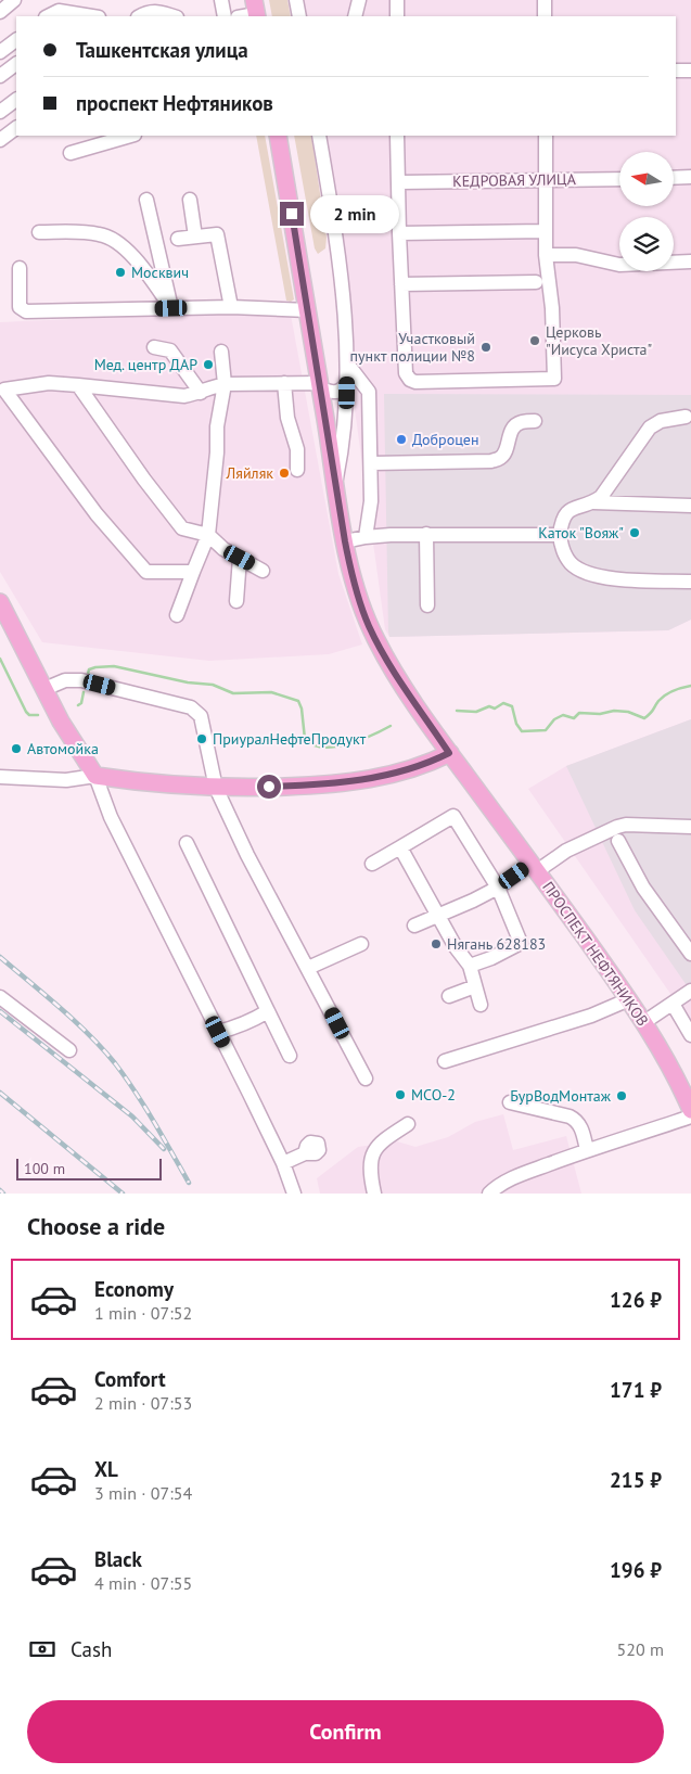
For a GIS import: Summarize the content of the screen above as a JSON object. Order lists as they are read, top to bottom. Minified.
{"streets":{"main road":["ПРОСПЕКТ НЕФТЯНИКОВ"],"street":["КЕДРОВАЯ УЛИЦА"]},"places":["Москвич","Церковь \"Иисуса Христа\"","Участковый пункт полиции №8","Мед. центр ДАР","Доброцен","Ляйляк","Каток \"Вояж\"","ПриуралНефтеПродукт","Автомойка","Нягань 628183","МСО-2","БурВодМонтаж"],"scale_bar":"100 m","north":"left","page":{"banner":["Ташкентская улица","проспект Нефтяников"],"bubble":"2 min","scale":"100 m","heading":"Choose a ride","list":[{"name":"Economy","note":"1 min · 07:52","value":"126 ₽"},{"name":"Comfort","note":"2 min · 07:53","value":"171 ₽"},{"name":"XL","note":"3 min · 07:54","value":"215 ₽"},{"name":"Black","note":"4 min · 07:55","value":"196 ₽"}],"pay":["Cash","520 m"],"buttons":"Confirm"}}
